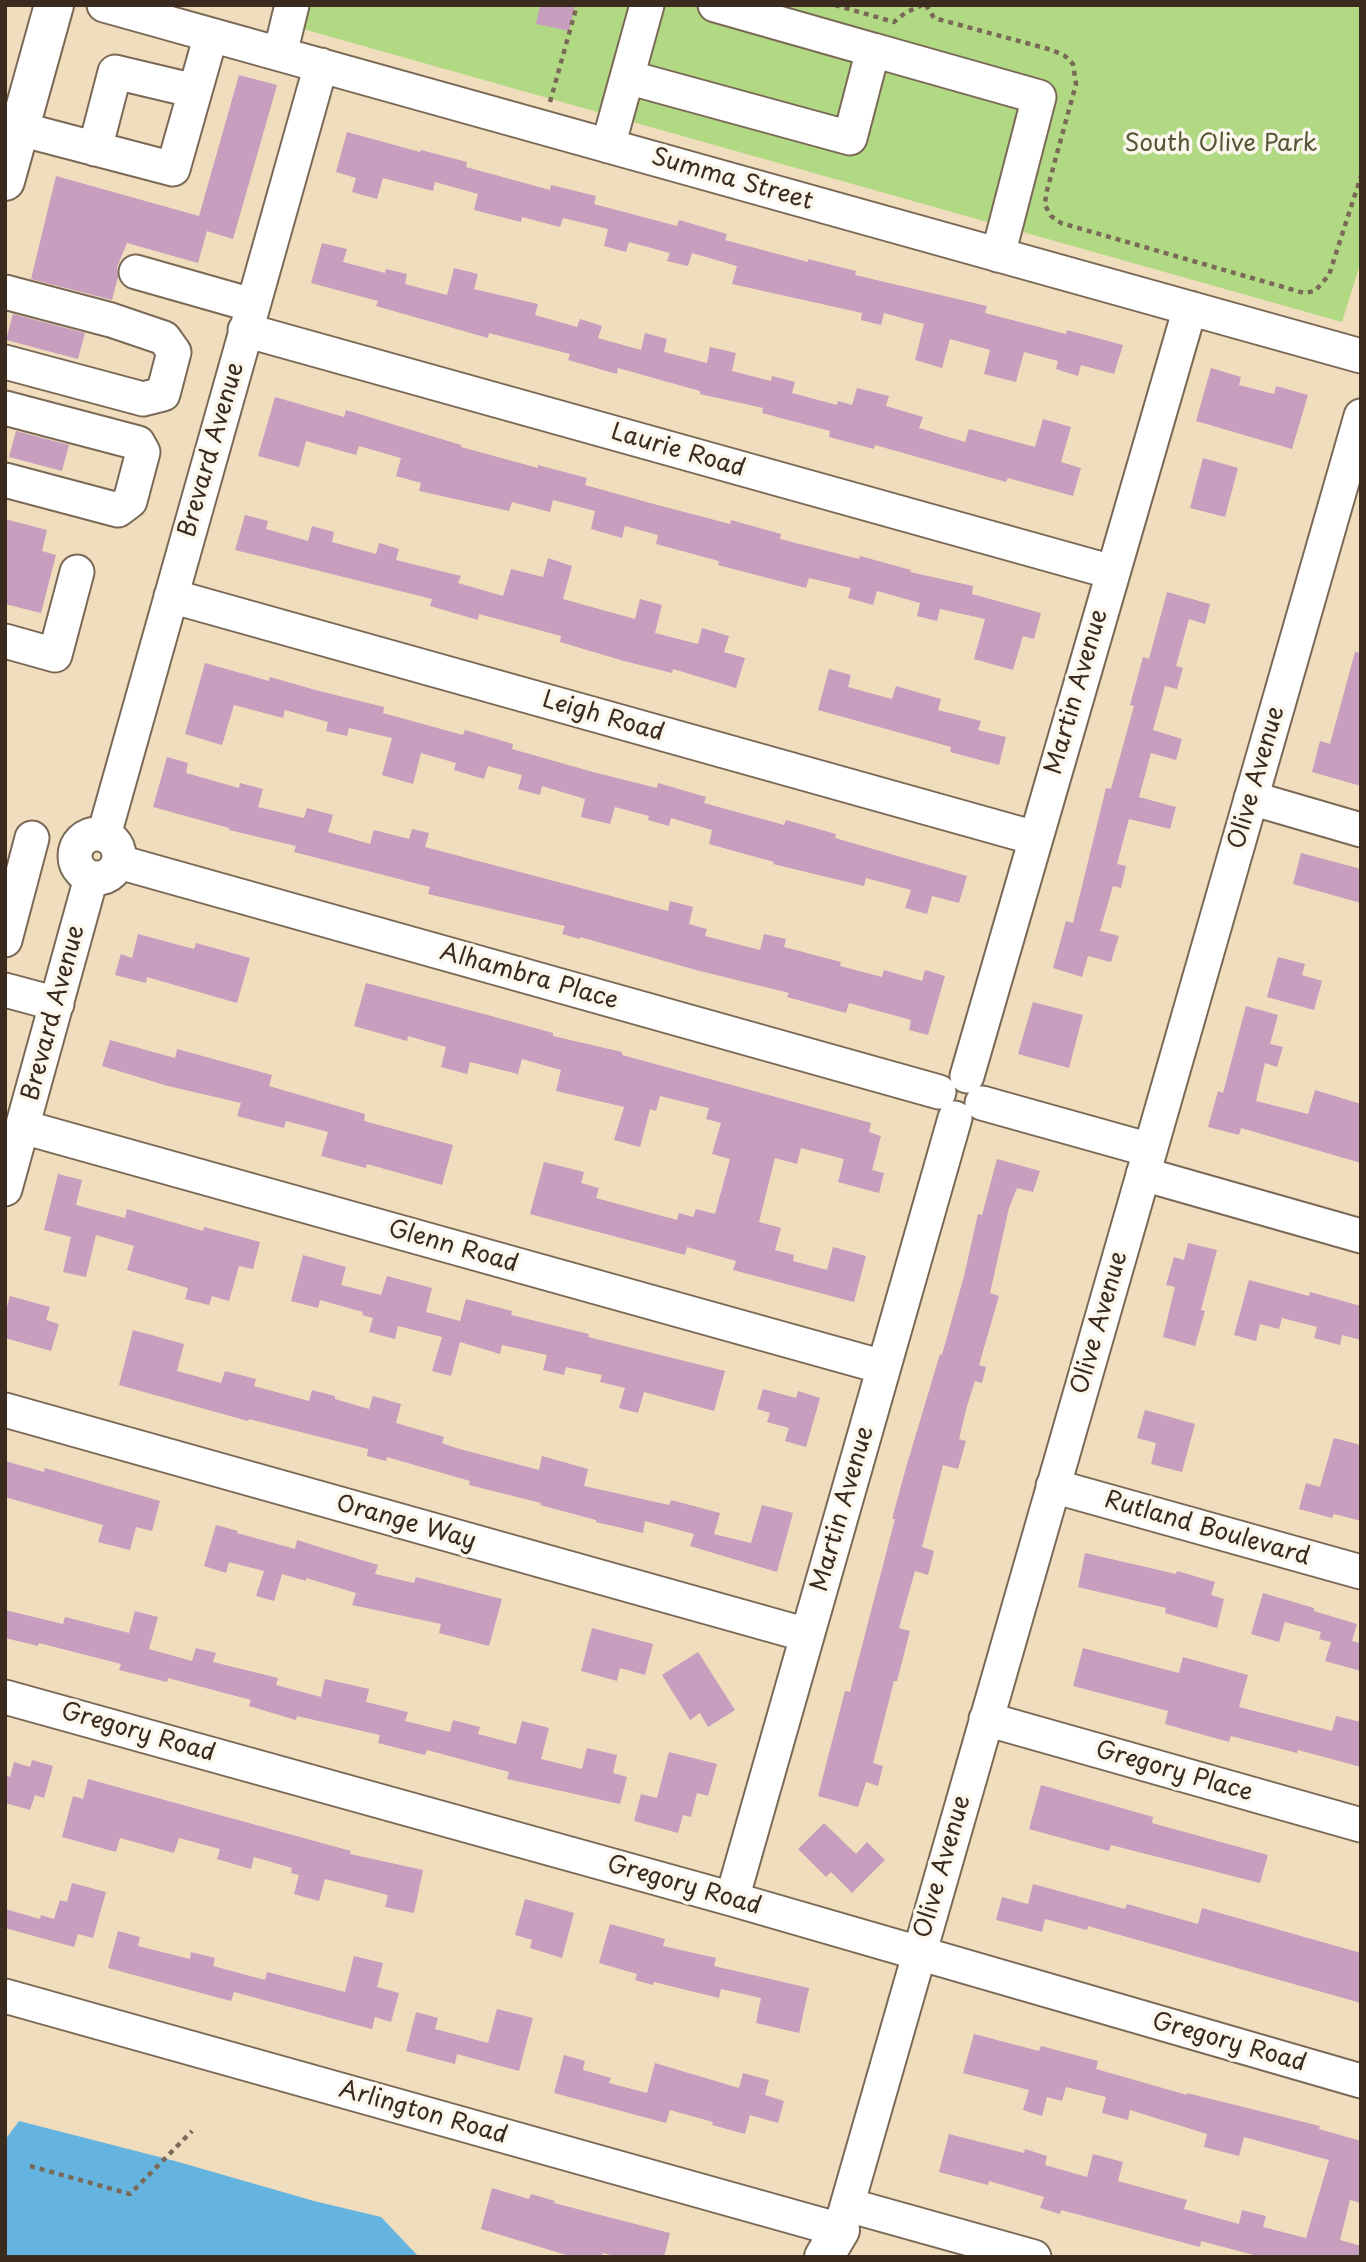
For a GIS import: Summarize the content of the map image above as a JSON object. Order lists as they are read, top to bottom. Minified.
{"streets":{"street":["Summa Street","Brevard Avenue","Laurie Road","Martin Avenue","Leigh Road","Olive Avenue","Alhambra Place","Glenn Road","Orange Way","Rutland Boulevard","Gregory Road","Gregory Place","Arlington Road"]},"crossings":[["Summa Street","Brevard Avenue"],["Summa Street","Martin Avenue"],["Brevard Avenue","Laurie Road"],["Brevard Avenue","Leigh Road"],["Brevard Avenue","Alhambra Place"],["Brevard Avenue","Glenn Road"],["Laurie Road","Martin Avenue"],["Martin Avenue","Leigh Road"],["Martin Avenue","Alhambra Place"],["Martin Avenue","Glenn Road"],["Martin Avenue","Orange Way"],["Martin Avenue","Gregory Road"],["Olive Avenue","Alhambra Place"],["Olive Avenue","Rutland Boulevard"],["Olive Avenue","Gregory Road"],["Olive Avenue","Gregory Place"],["Olive Avenue","Arlington Road"]],"parks":["South Olive Park"]}
